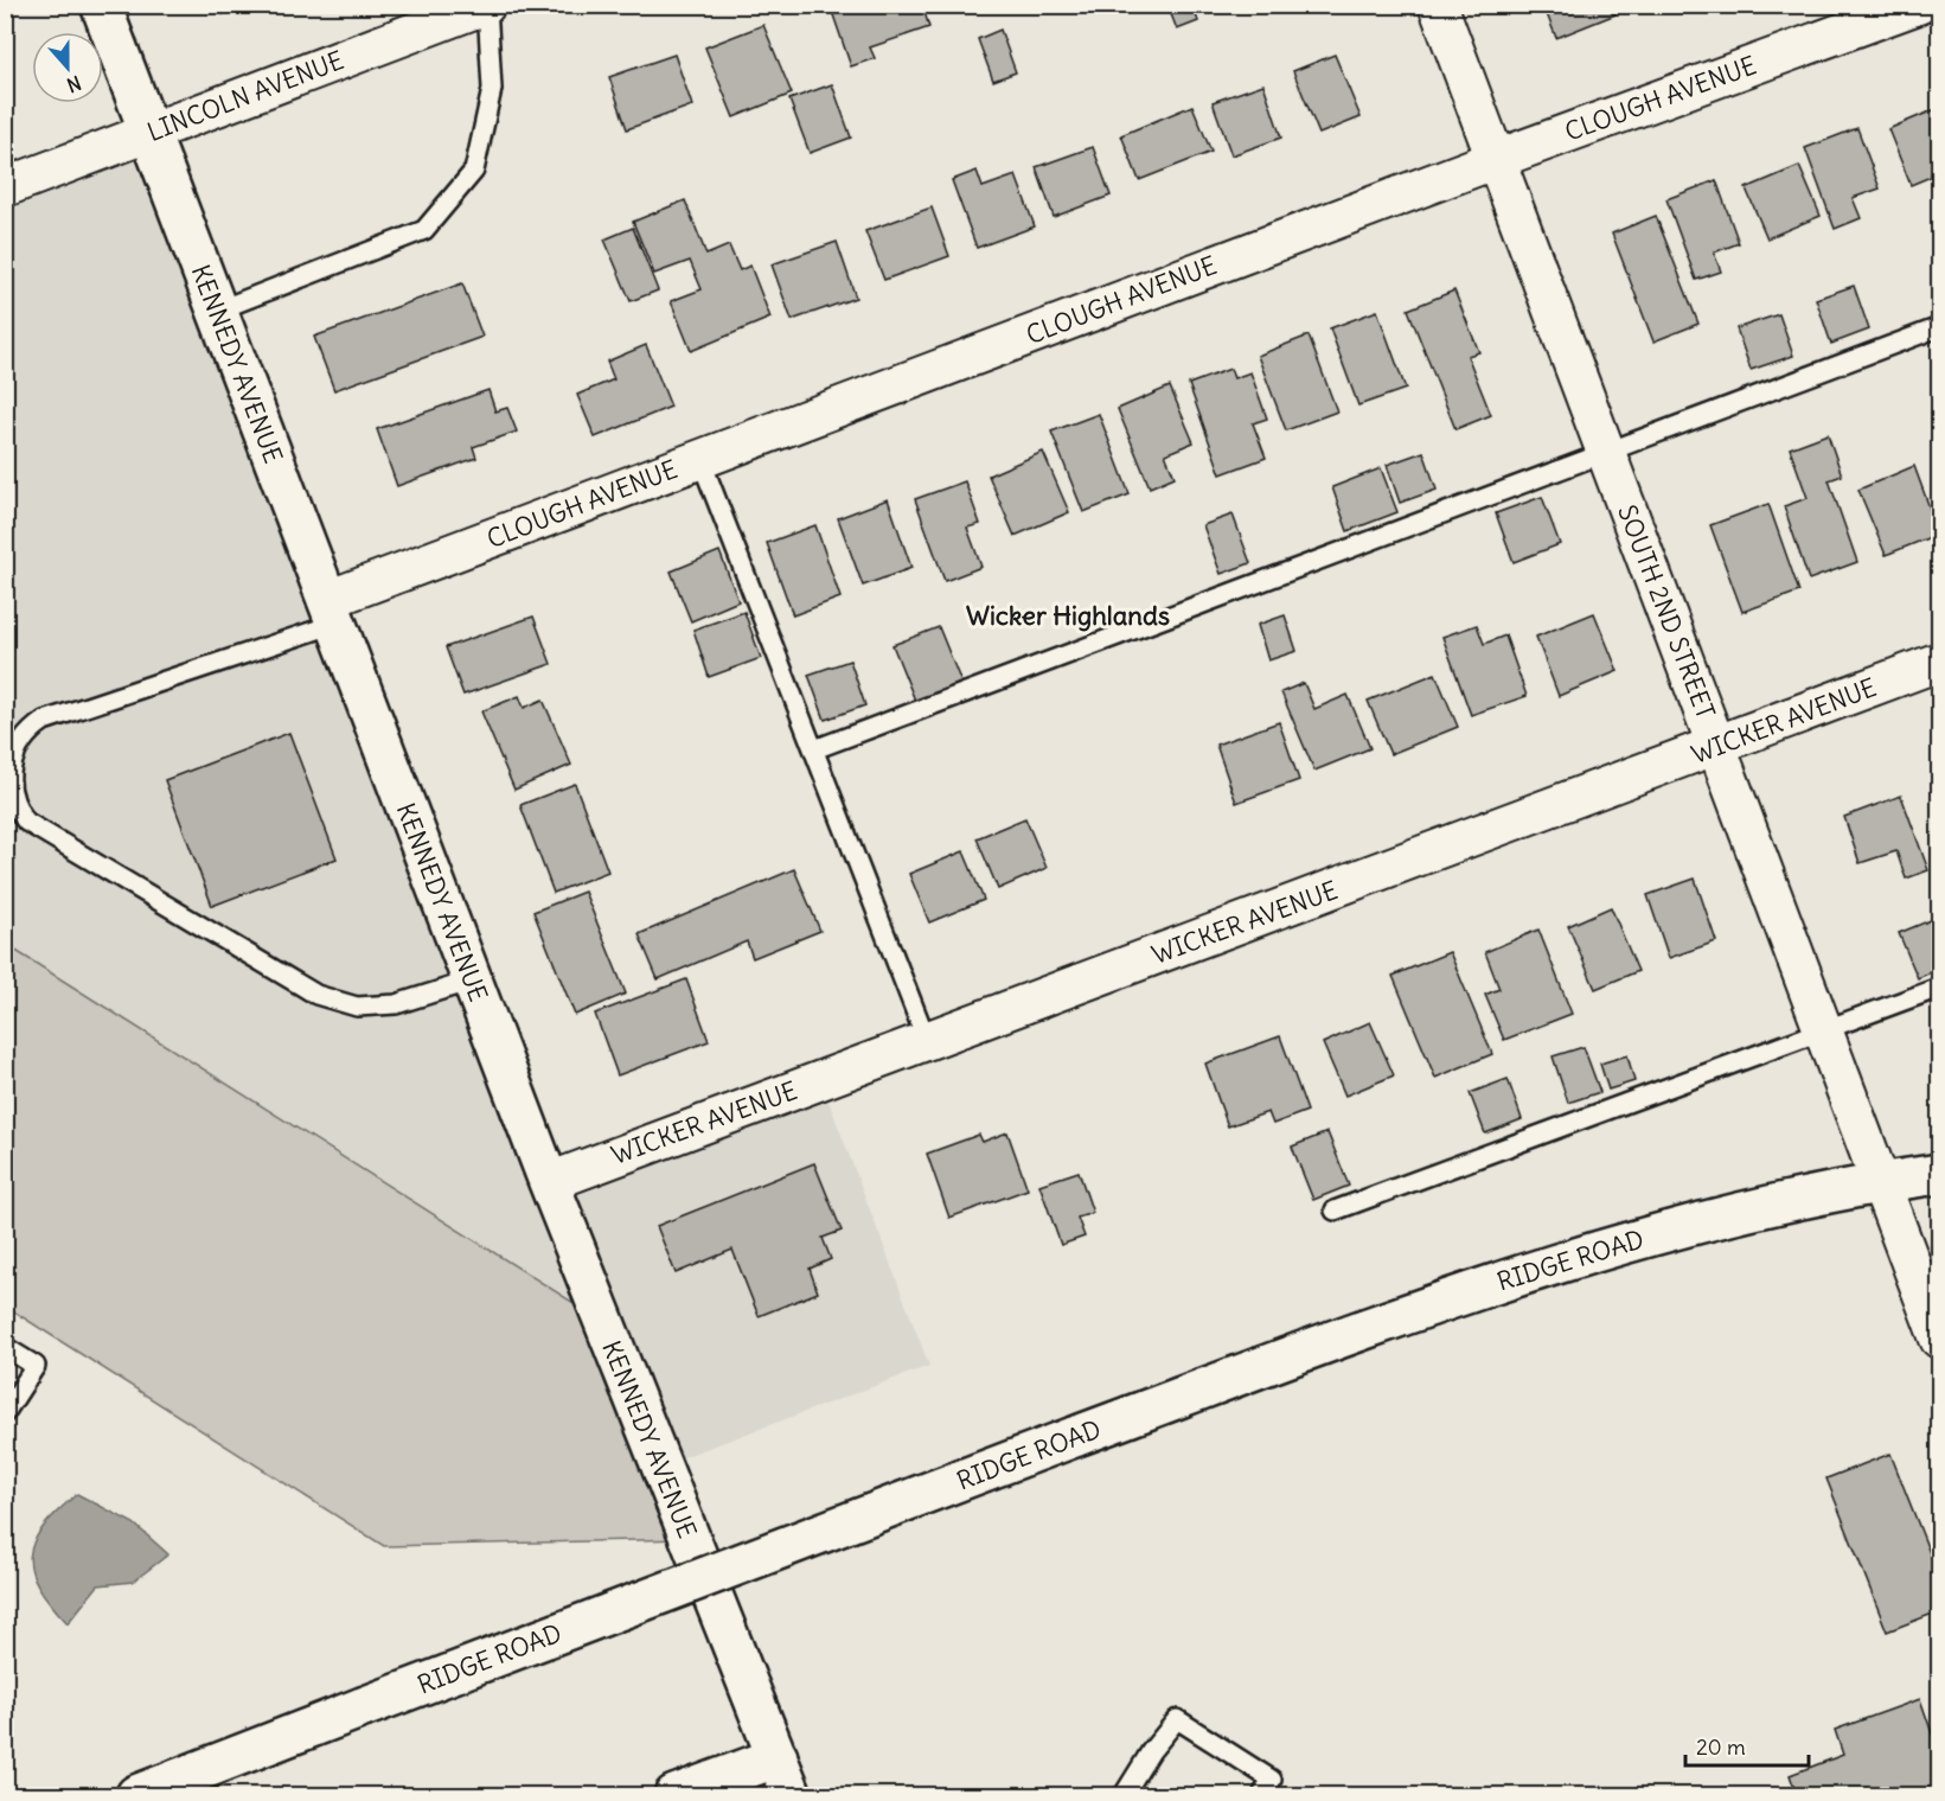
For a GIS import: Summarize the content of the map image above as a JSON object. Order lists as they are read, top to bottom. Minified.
{"streets":{"street":["LINCOLN AVENUE","CLOUGH AVENUE","KENNEDY AVENUE","SOUTH 2ND STREET","WICKER AVENUE","RIDGE ROAD"]},"crossings":[["LINCOLN AVENUE","KENNEDY AVENUE"],["CLOUGH AVENUE","KENNEDY AVENUE"],["CLOUGH AVENUE","SOUTH 2ND STREET"],["KENNEDY AVENUE","WICKER AVENUE"],["SOUTH 2ND STREET","WICKER AVENUE"],["SOUTH 2ND STREET","RIDGE ROAD"]],"districts":["Wicker Highlands"],"scale_bar":"20 m","north":"bottom"}
